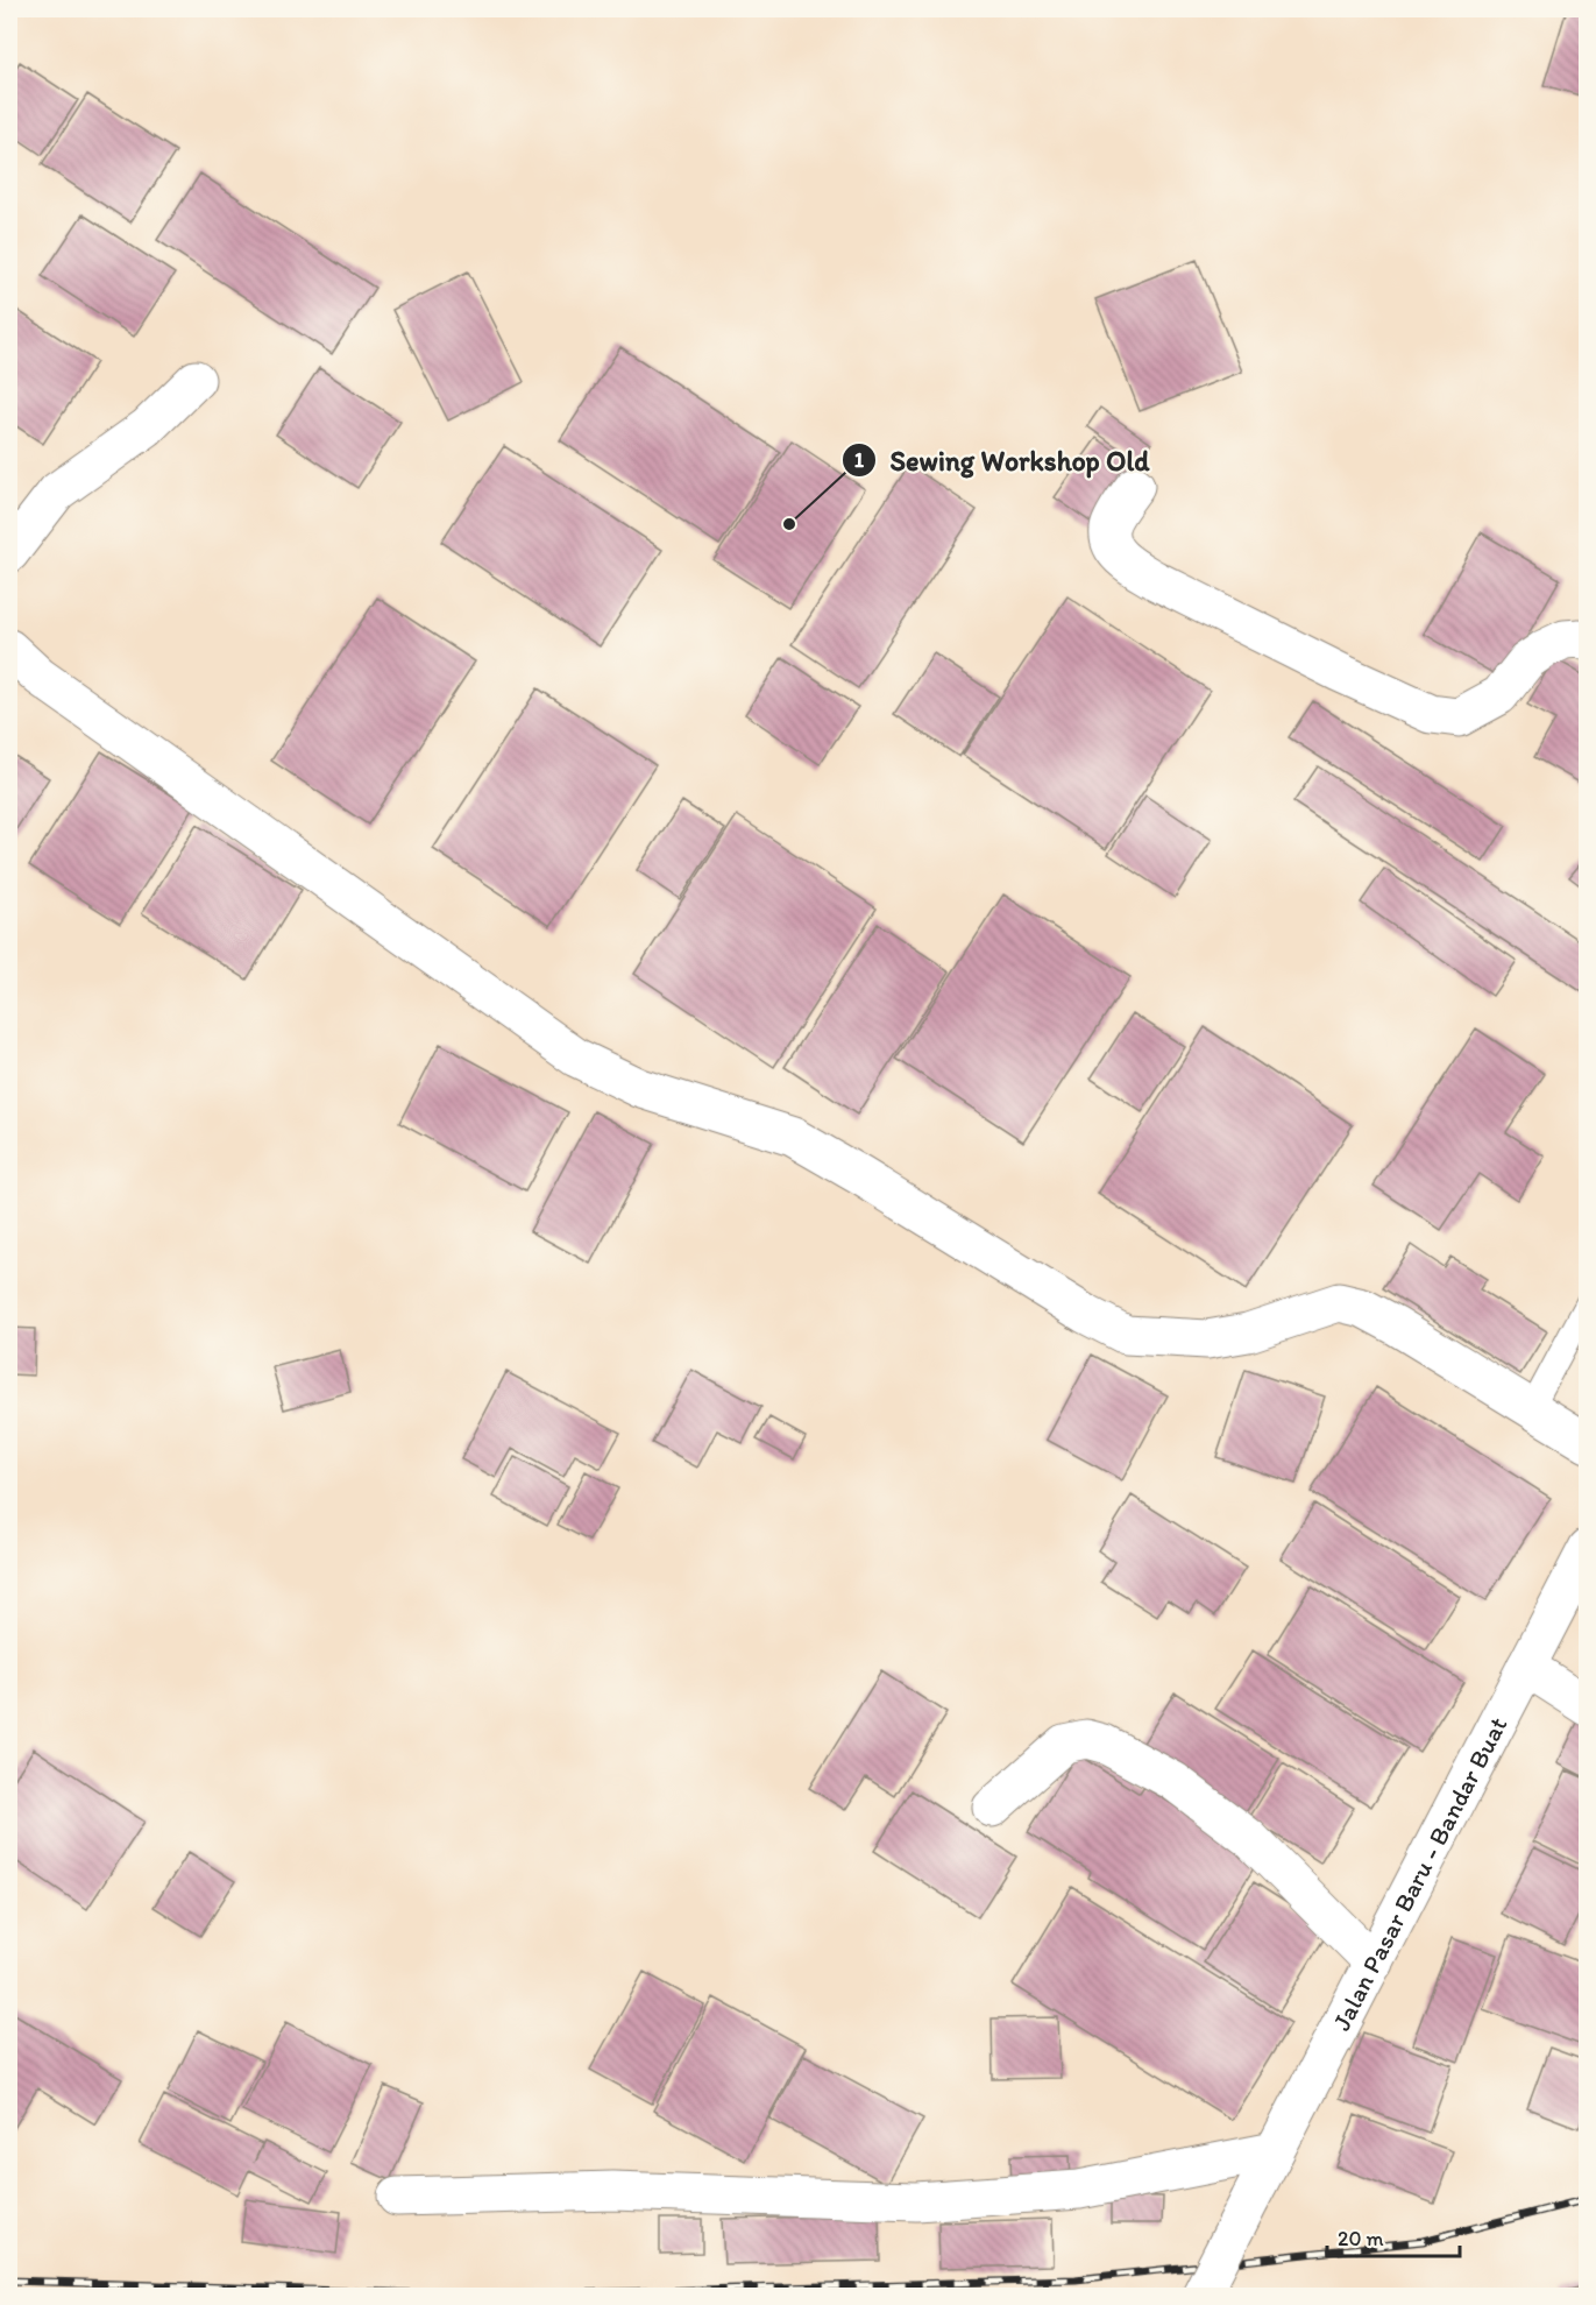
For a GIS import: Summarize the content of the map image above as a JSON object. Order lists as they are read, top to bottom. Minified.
{"streets":{"street":["Jalan Pasar Baru - Bandar Buat"]},"places":["Sewing Workshop Old"],"scale_bar":"20 m"}
